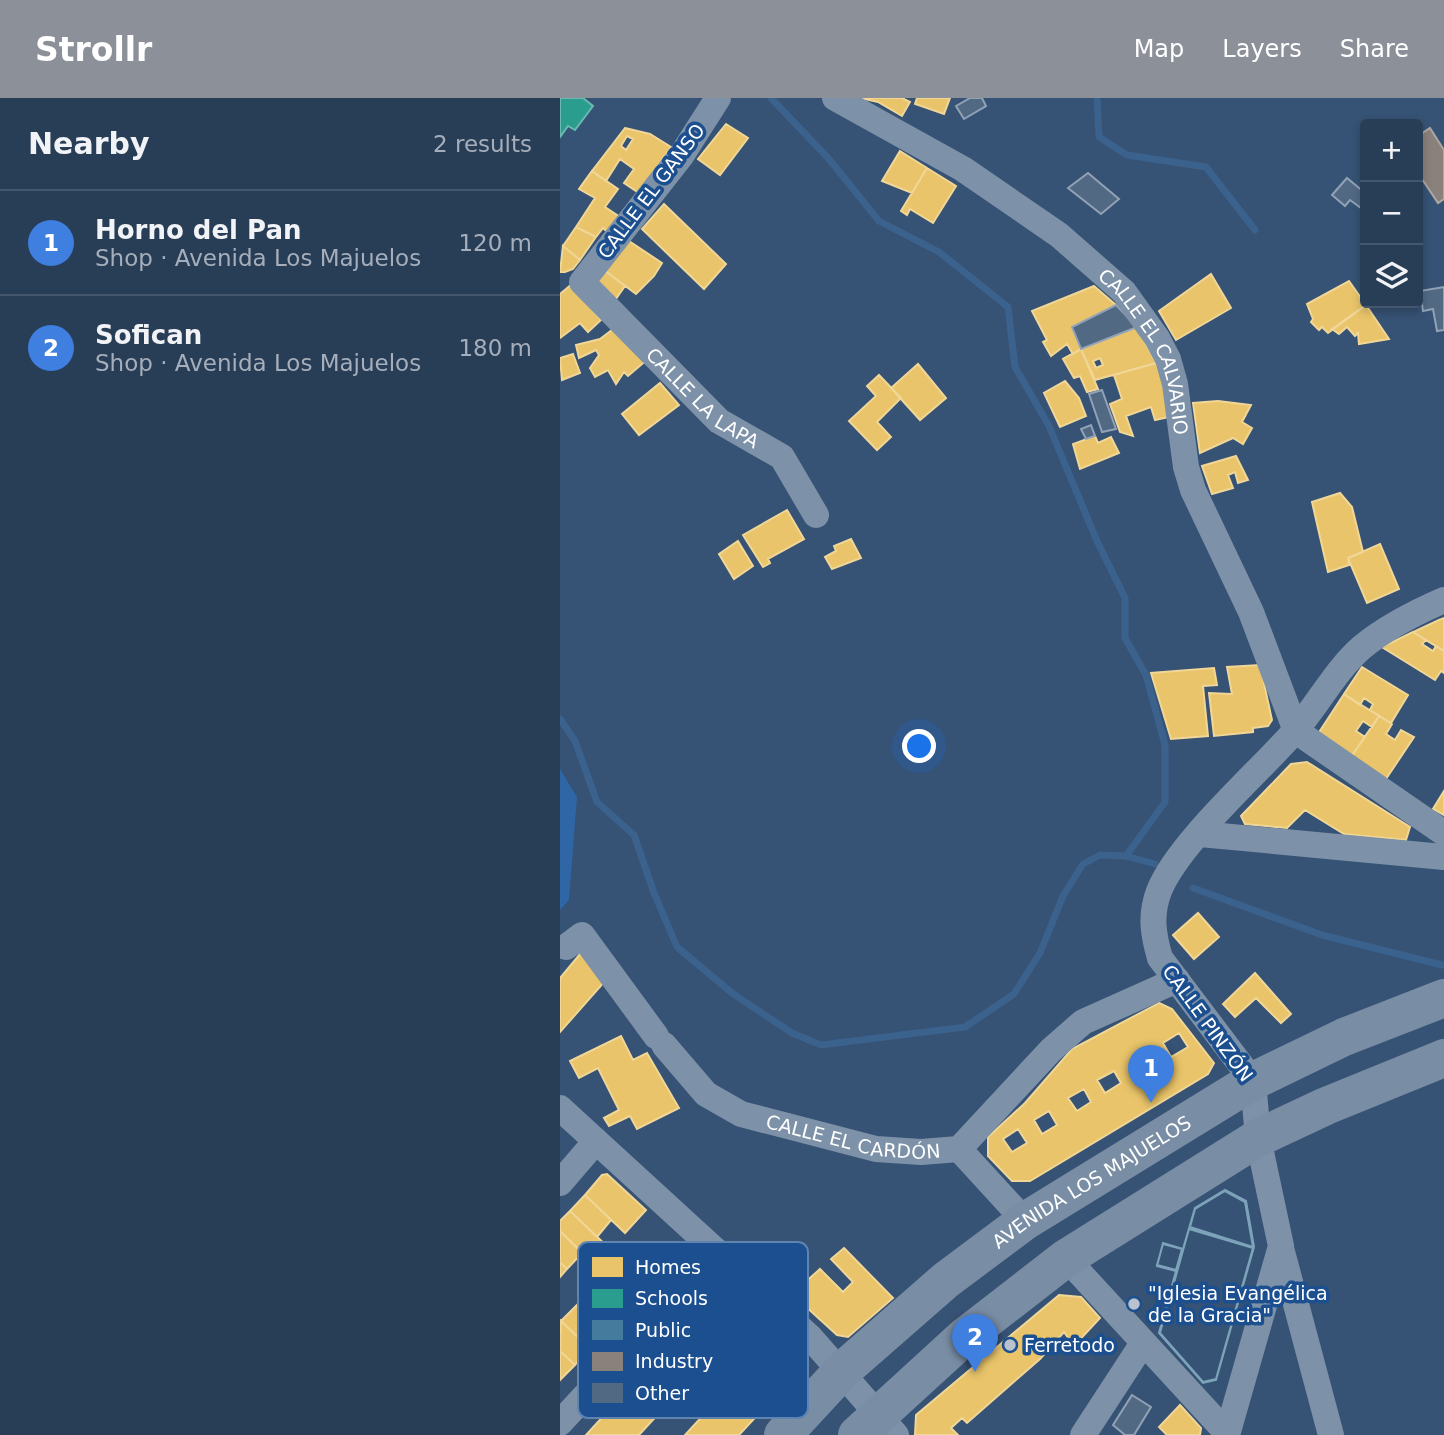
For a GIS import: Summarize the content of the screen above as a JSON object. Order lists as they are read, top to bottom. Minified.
{"streets":{"street":["CALLE EL GANSO","CALLE EL CALVARIO","CALLE LA LAPA","CALLE PINZÓN","CALLE EL CARDÓN","AVENIDA LOS MAJUELOS"]},"crossings":[["CALLE EL GANSO","CALLE LA LAPA"],["CALLE EL CALVARIO","CALLE PINZÓN"],["CALLE PINZÓN","CALLE EL CARDÓN"],["CALLE PINZÓN","AVENIDA LOS MAJUELOS"]],"places":["\"Iglesia Evangélica de la Gracia\"","Ferretodo"],"legend":["Homes","Schools","Public","Industry","Other"],"page":{"header":"Strollr","nav":["Map","Layers","Share"],"heading":["Nearby","2 results"],"map_buttons":["+","−"],"list":[{"mark":"1","name":"Horno del Pan","note":"Shop · Avenida Los Majuelos","value":"120 m"},{"mark":"2","name":"Sofican","note":"Shop · Avenida Los Majuelos","value":"180 m"}],"pins":["1","2"]}}
